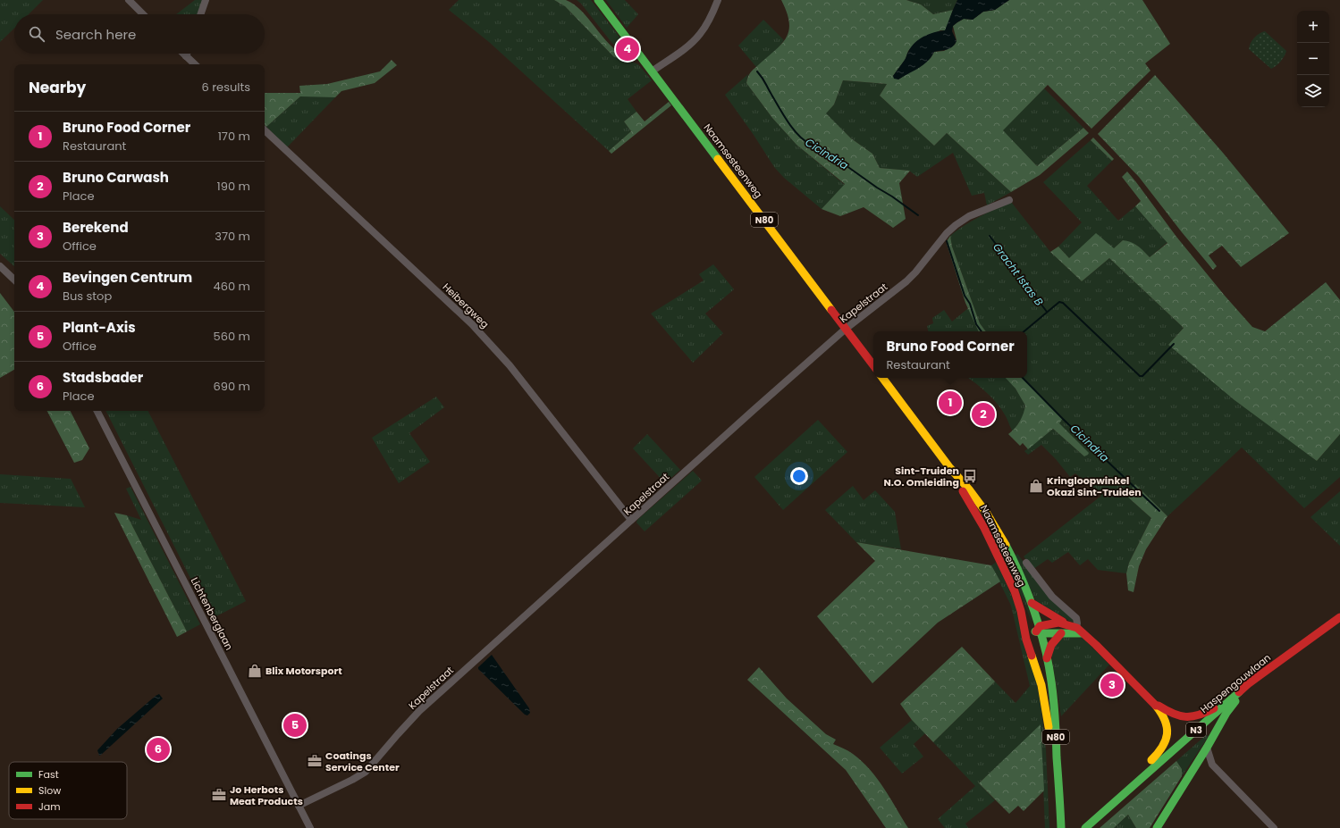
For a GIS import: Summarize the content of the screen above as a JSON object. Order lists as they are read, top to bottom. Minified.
{"streets":{"main road":["Naamsesteenweg","N80","Haspengouwlaan","N3"],"street":["Kapelstraat","Heibergweg","Lichtenberglaan"]},"crossings":[["Naamsesteenweg","N80"],["Naamsesteenweg","Kapelstraat"],["Kapelstraat","Heibergweg"],["Kapelstraat","Lichtenberglaan"]],"water":["Cicindria","Gracht Istas B"],"places":{"bus stop":["Sint-Truiden N.O. Omleiding"],"shop":["Kringloopwinkel Okazi Sint-Truiden","Blix Motorsport"],"office":["Coatings Service Center","Jo Herbots Meat Products"]},"legend":["Fast","Slow","Jam"],"page":{"map_buttons":["+","−"],"search":"Search here","pins":["4","1","2","3","5","6"],"heading":["Nearby","6 results"],"list":[{"mark":"1","name":"Bruno Food Corner","note":"Restaurant","value":"170 m"},{"mark":"2","name":"Bruno Carwash","note":"Place","value":"190 m"},{"mark":"3","name":"Berekend","note":"Office","value":"370 m"},{"mark":"4","name":"Bevingen Centrum","note":"Bus stop","value":"460 m"},{"mark":"5","name":"Plant-Axis","note":"Office","value":"560 m"},{"mark":"6","name":"Stadsbader","note":"Place","value":"690 m"}],"popup":["Bruno Food Corner","Restaurant"]}}
